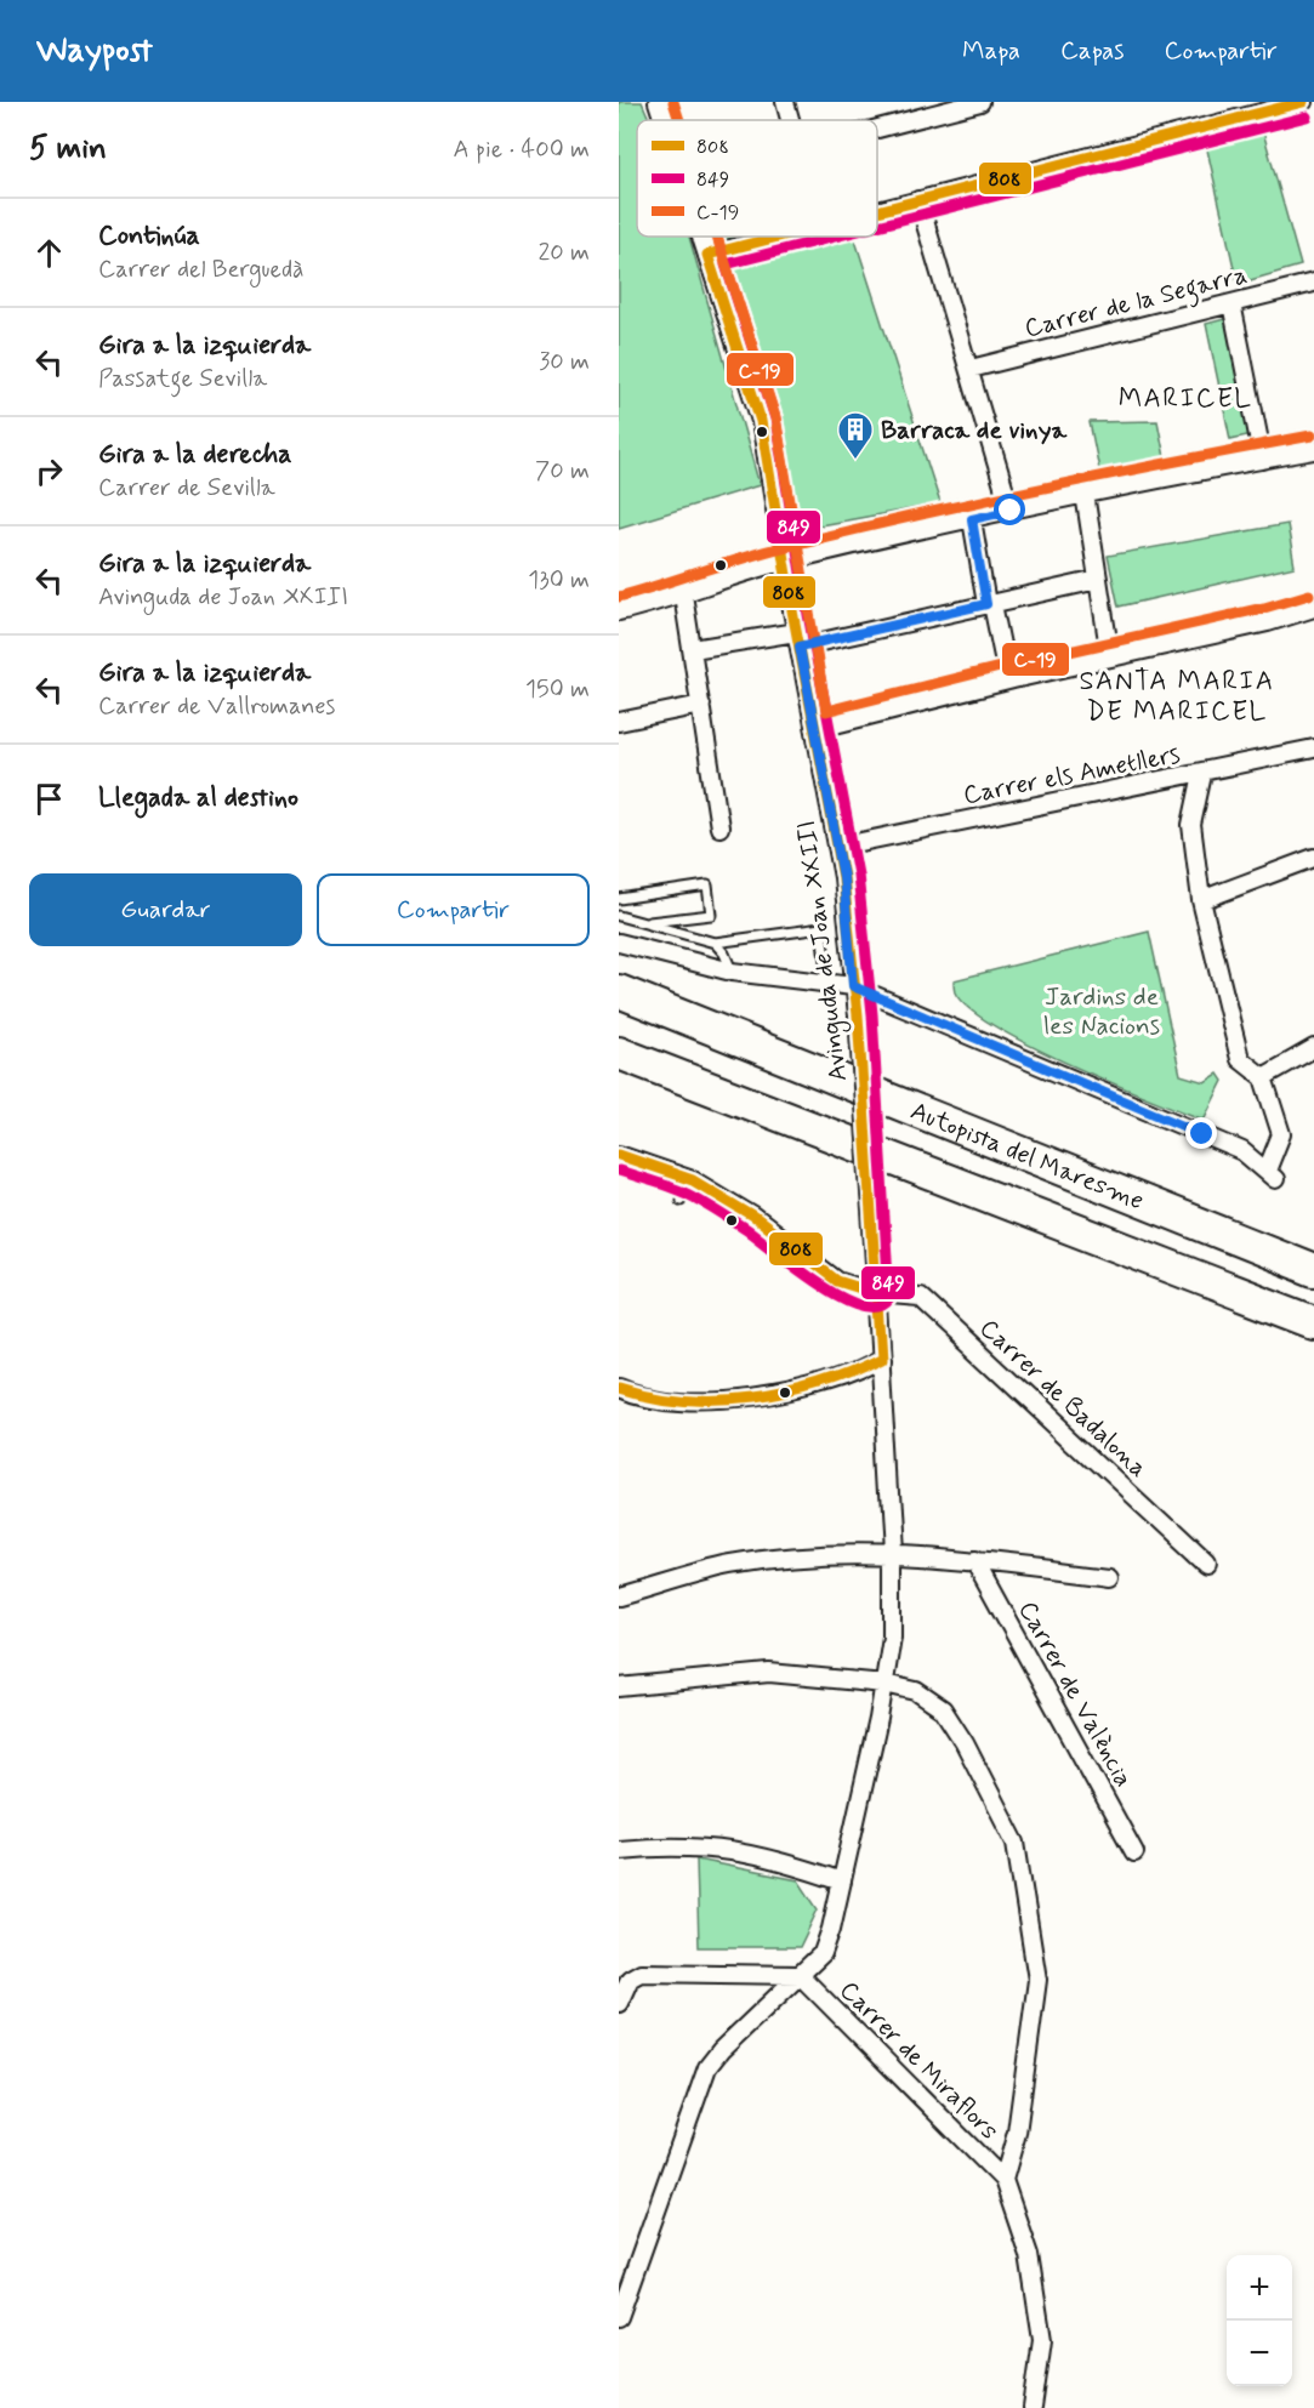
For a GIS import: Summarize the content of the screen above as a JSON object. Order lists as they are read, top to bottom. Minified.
{"streets":{"highway":["Autopista del Maresme"],"street":["Carrer de la Segarra","Carrer els Ametllers","Avinguda de Joan XXIII","Carrer de Badalona","Carrer de València","Carrer de Miraflors"]},"crossings":[["Carrer els Ametllers","Avinguda de Joan XXIII"],["Avinguda de Joan XXIII","Carrer de Badalona"],["Avinguda de Joan XXIII","Carrer de Miraflors"]],"districts":["MARICEL","SANTA MARIA DE MARICEL"],"parks":["Jardins de les Nacions"],"places":{"building":["Barraca de vinya"]},"lines":["transit line 808","transit line C-19","transit line 849"],"legend":["808","849","C-19"],"page":{"header":"Waypost","nav":["Mapa","Capas","Compartir"],"heading":["5 min","A pie · 400 m"],"list":[["Continúa","Carrer del Berguedà","20 m"],["Gira a la izquierda","Passatge Sevilla","30 m"],["Gira a la derecha","Carrer de Sevilla","70 m"],["Gira a la izquierda","Avinguda de Joan XXIII","130 m"],["Gira a la izquierda","Carrer de Vallromanes","150 m"],"Llegada al destino"],"buttons":["Guardar","Compartir"],"map_buttons":["+","−"]}}
